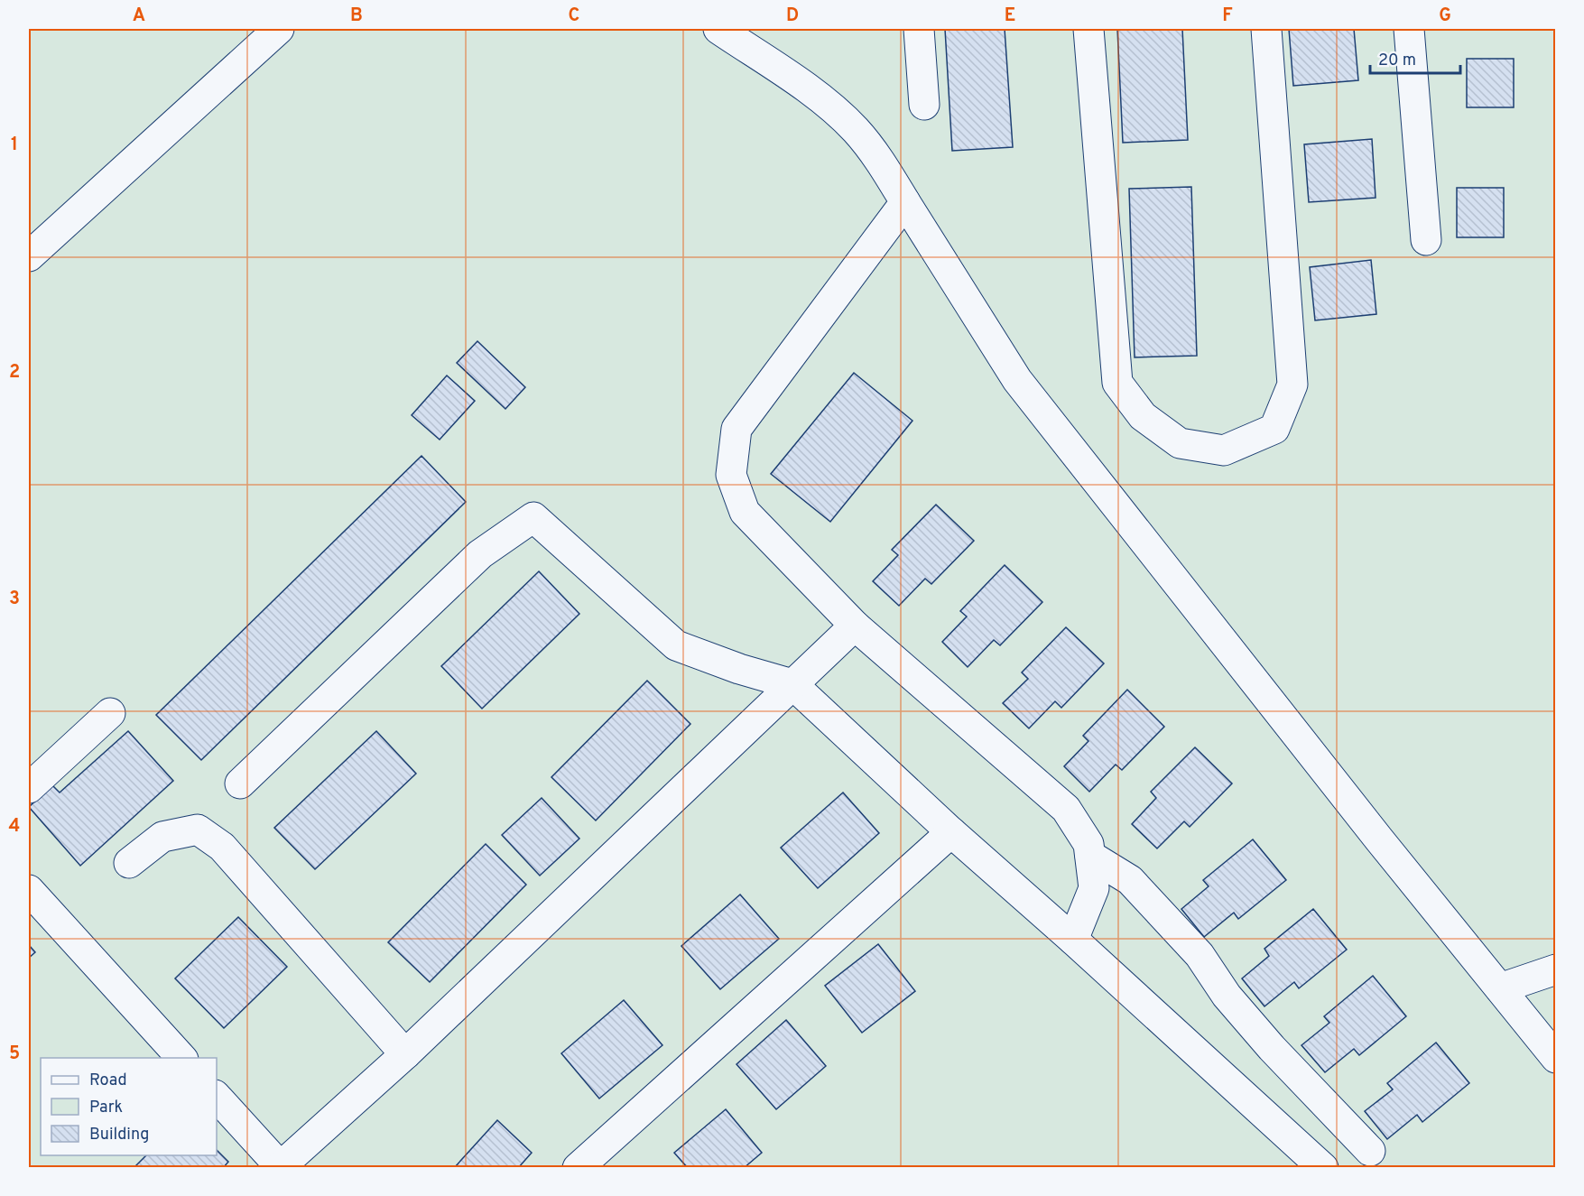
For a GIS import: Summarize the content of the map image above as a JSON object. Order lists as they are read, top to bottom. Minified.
{"legend":["Road","Park","Building"],"scale_bar":"20 m","grid":{"columns":["A","B","C","D","E","F","G"],"rows":["1","2","3","4","5"]}}
